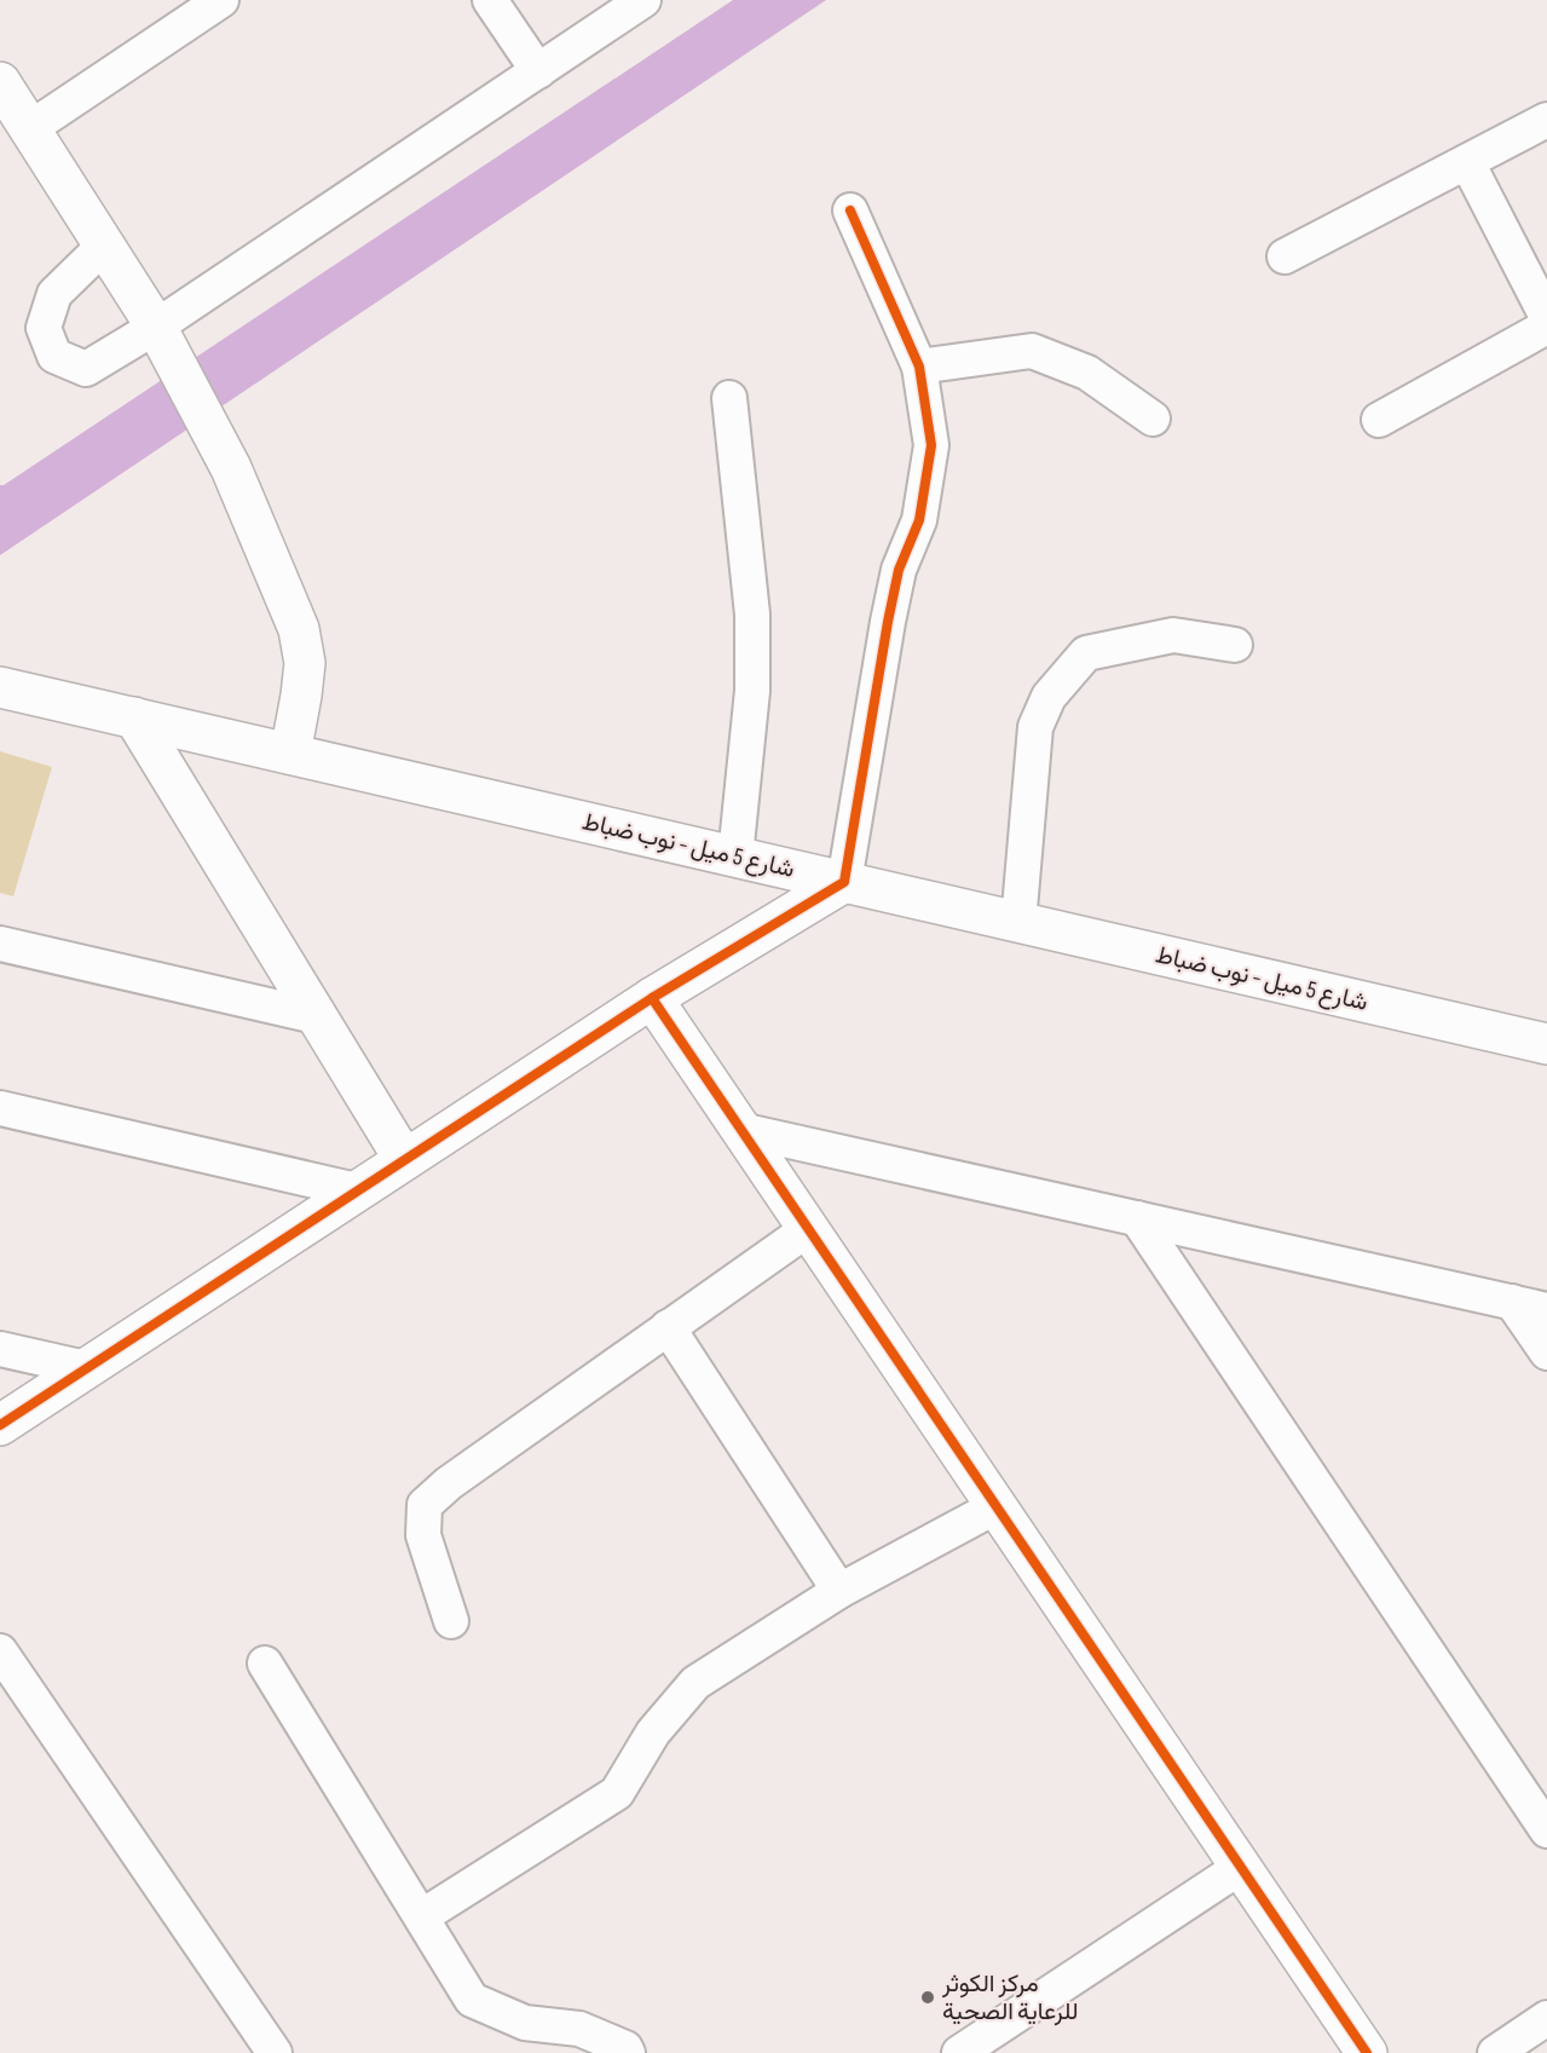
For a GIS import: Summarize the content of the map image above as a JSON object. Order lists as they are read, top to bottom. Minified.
{"streets":{"street":["شارع 5 ميل - نوب ضباط"]},"places":["مركز الكوثر للرعاية الصحية"]}
